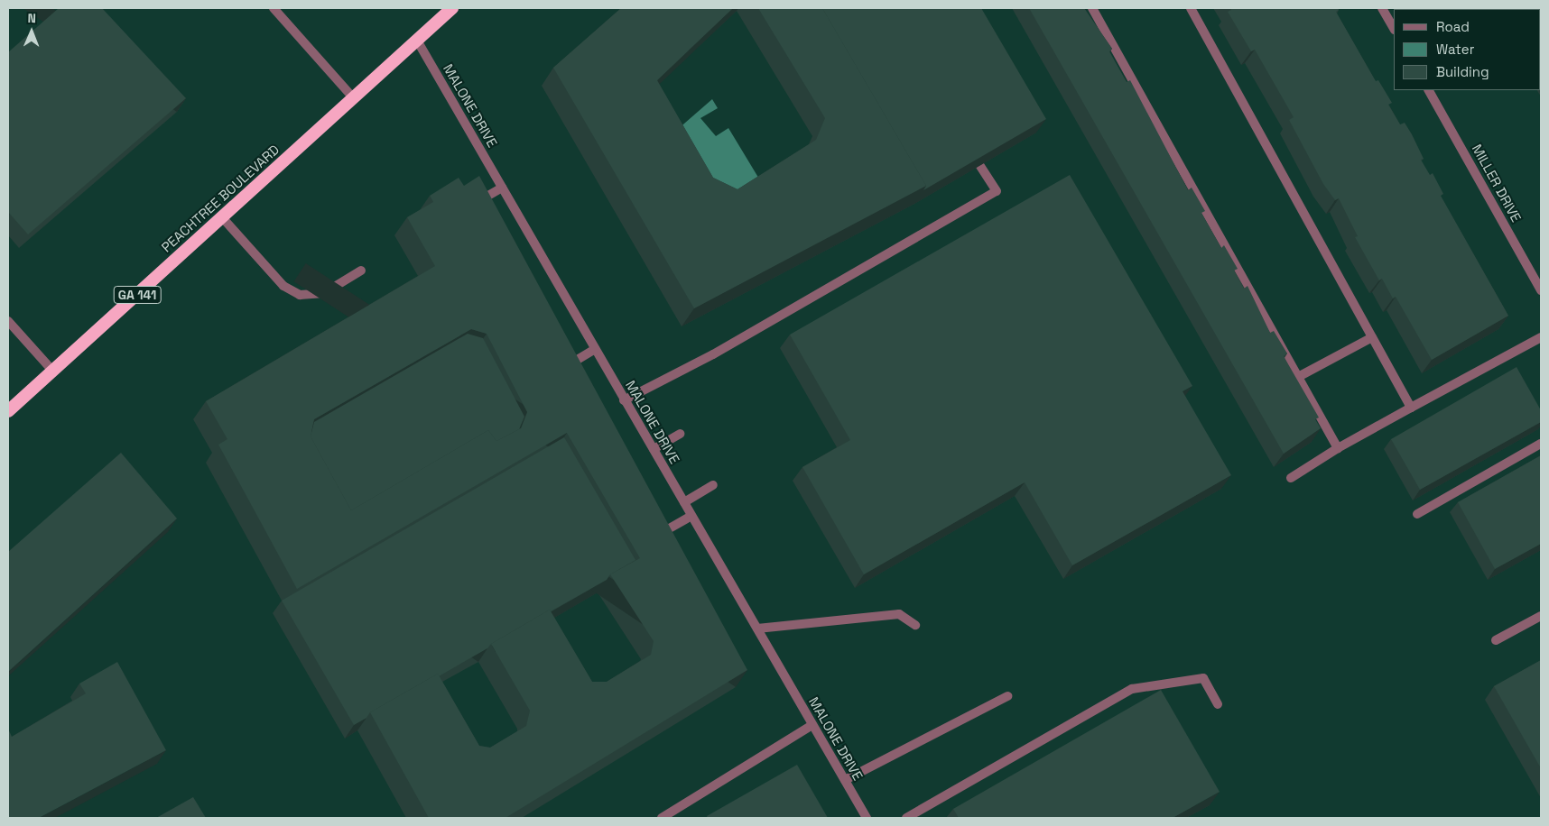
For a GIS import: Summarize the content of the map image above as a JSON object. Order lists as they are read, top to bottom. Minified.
{"streets":{"highway":["PEACHTREE BOULEVARD","GA 141"],"street":["MALONE DRIVE","MILLER DRIVE"]},"crossings":[["MALONE DRIVE","PEACHTREE BOULEVARD"]],"legend":["Road","Water","Building"],"north":"top"}
